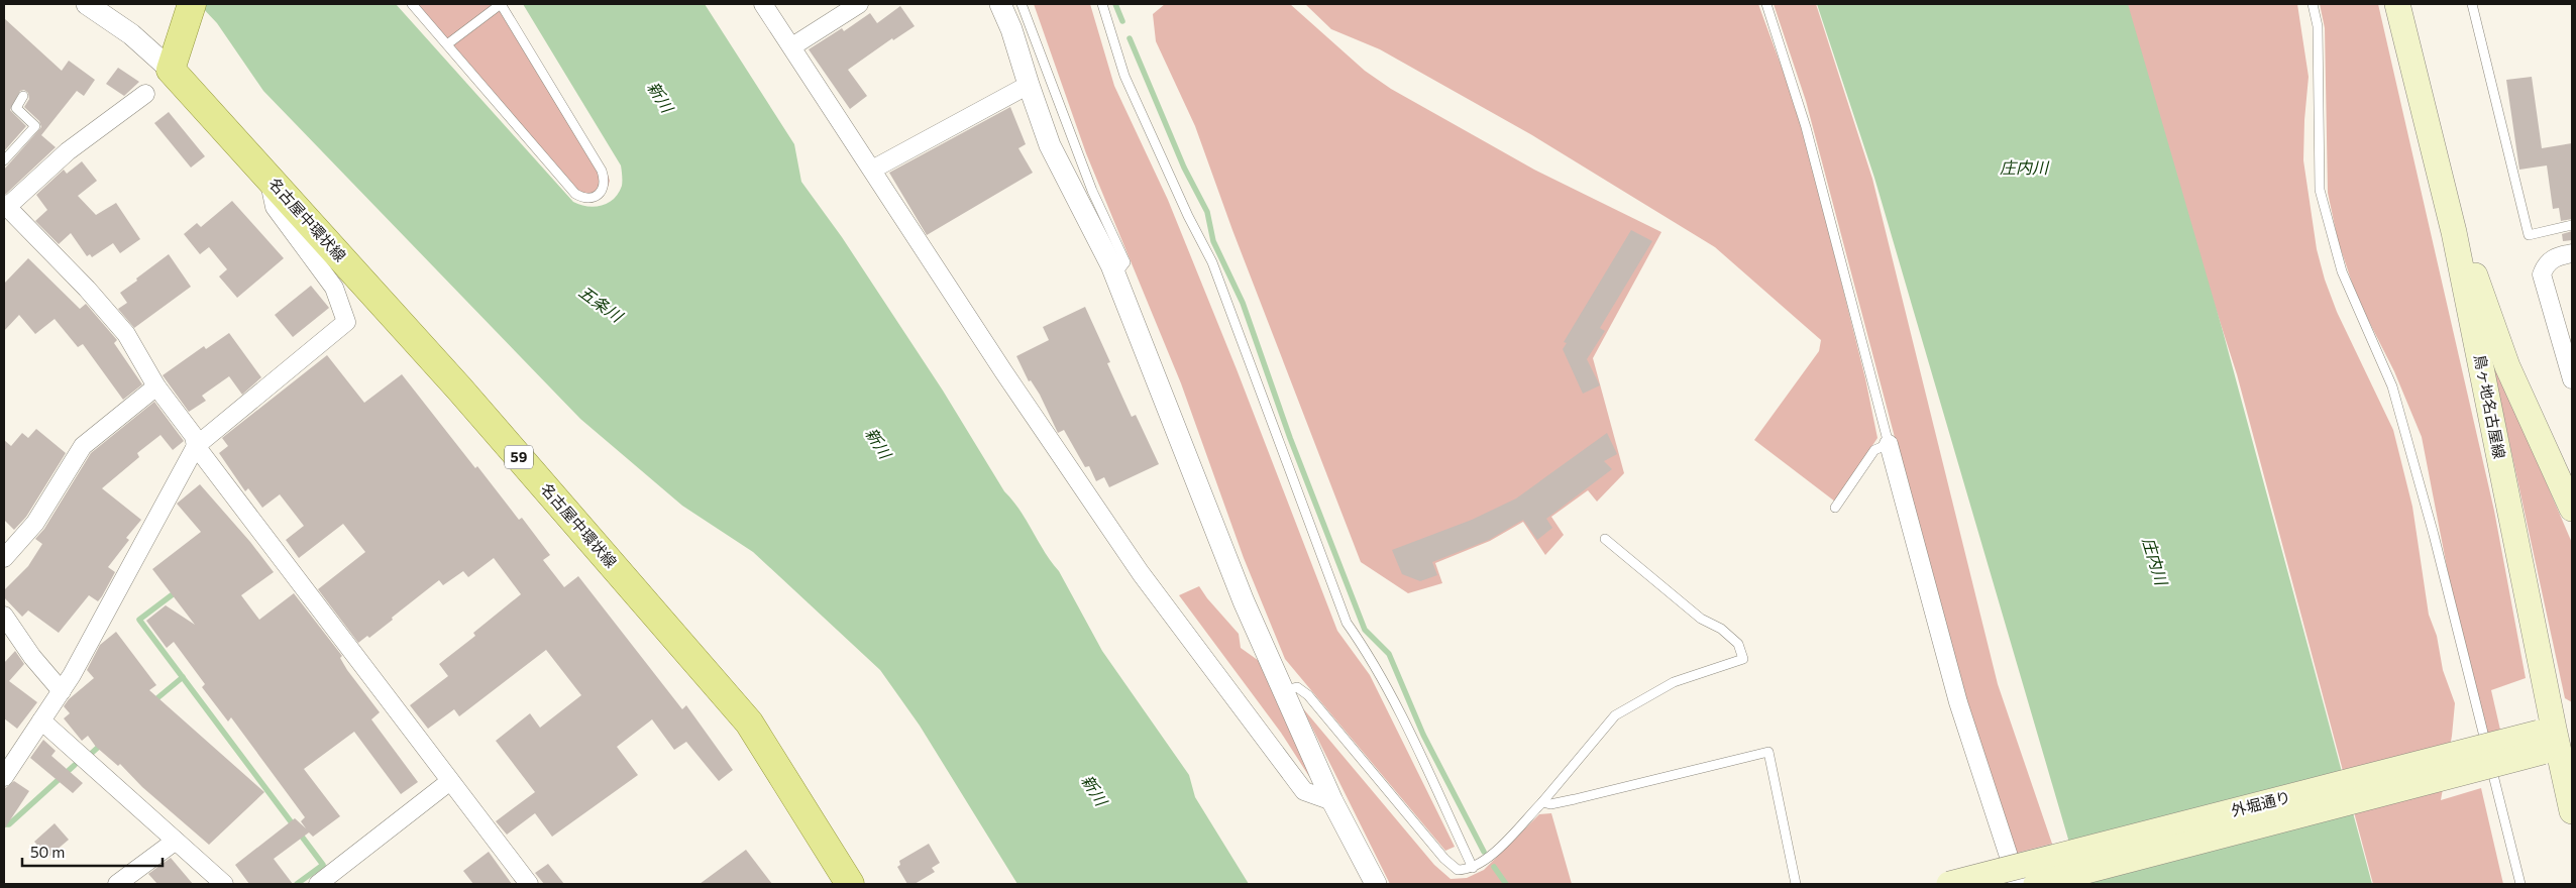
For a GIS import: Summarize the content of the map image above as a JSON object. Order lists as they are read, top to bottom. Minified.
{"streets":{"main road":["名古屋中環状線","鳥ヶ地名古屋線","59","外堀通り"]},"crossings":[["鳥ヶ地名古屋線","外堀通り"]],"water":["新川","庄内川","五条川"],"scale_bar":"50 m"}
